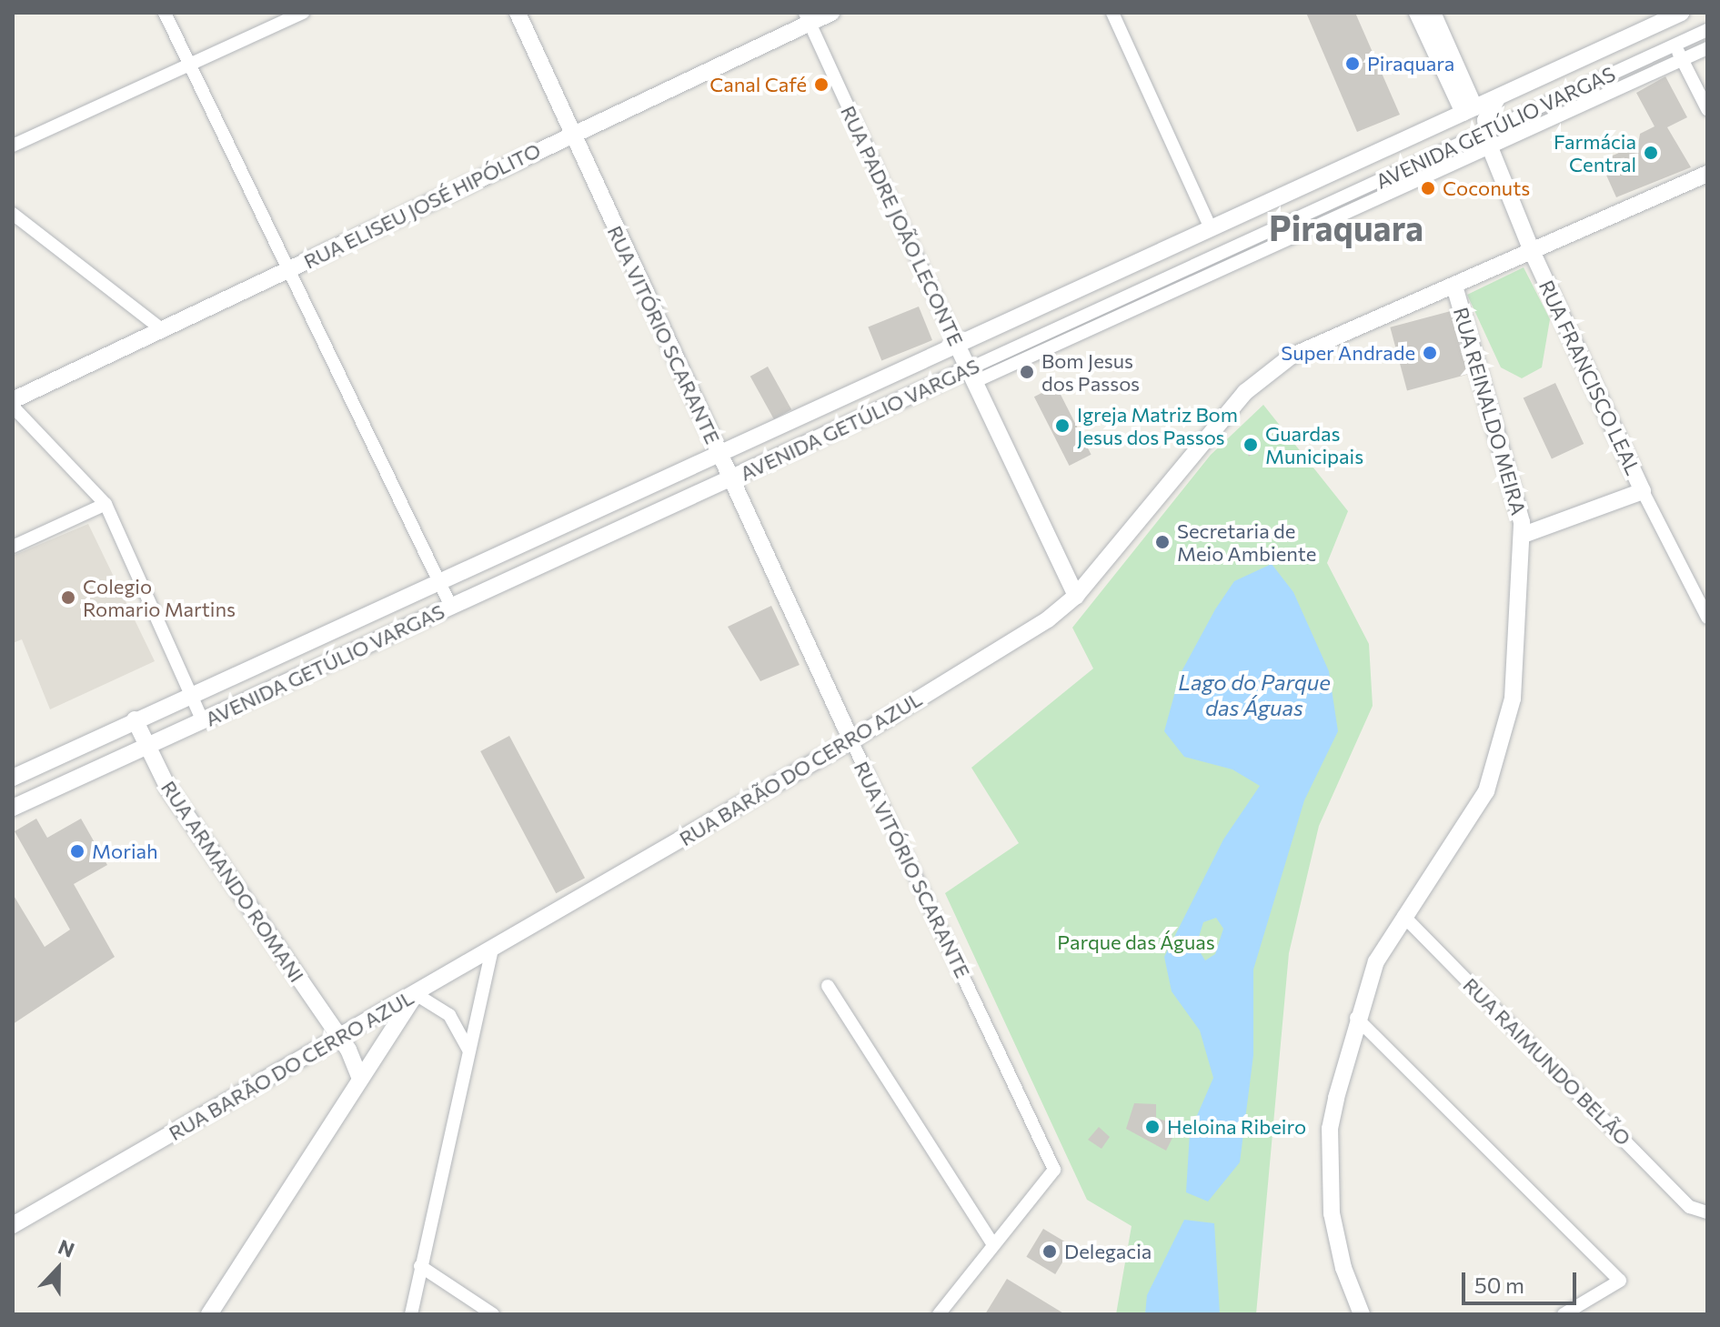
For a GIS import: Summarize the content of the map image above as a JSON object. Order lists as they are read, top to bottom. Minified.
{"streets":{"main road":["AVENIDA GETÚLIO VARGAS","RUA ELISEU JOSÉ HIPÓLITO","RUA PADRE JOÃO LECONTE","RUA VITÓRIO SCARANTE","RUA FRANCISCO LEAL","RUA REINALDO MEIRA","RUA BARÃO DO CERRO AZUL","RUA ARMANDO ROMANI"],"street":["RUA RAIMUNDO BELÃO"]},"crossings":[["AVENIDA GETÚLIO VARGAS","RUA PADRE JOÃO LECONTE"],["AVENIDA GETÚLIO VARGAS","RUA VITÓRIO SCARANTE"],["AVENIDA GETÚLIO VARGAS","RUA FRANCISCO LEAL"],["AVENIDA GETÚLIO VARGAS","RUA ARMANDO ROMANI"],["RUA ELISEU JOSÉ HIPÓLITO","RUA PADRE JOÃO LECONTE"],["RUA ELISEU JOSÉ HIPÓLITO","RUA VITÓRIO SCARANTE"],["RUA PADRE JOÃO LECONTE","RUA BARÃO DO CERRO AZUL"],["RUA VITÓRIO SCARANTE","RUA BARÃO DO CERRO AZUL"],["RUA FRANCISCO LEAL","RUA BARÃO DO CERRO AZUL"],["RUA REINALDO MEIRA","RUA BARÃO DO CERRO AZUL"],["RUA REINALDO MEIRA","RUA RAIMUNDO BELÃO"],["RUA BARÃO DO CERRO AZUL","RUA ARMANDO ROMANI"]],"districts":["Piraquara"],"water":["Lago do Parque das Águas"],"parks":["Parque das Águas"],"places":["Piraquara","Canal Café","Farmácia Central","Coconuts","Super Andrade","Bom Jesus dos Passos","Igreja Matriz Bom Jesus dos Passos","Guardas Municipais","Secretaria de Meio Ambiente","Colegio Romario Martins","Moriah","Heloina Ribeiro","Delegacia"],"scale_bar":"50 m","north":"top"}
